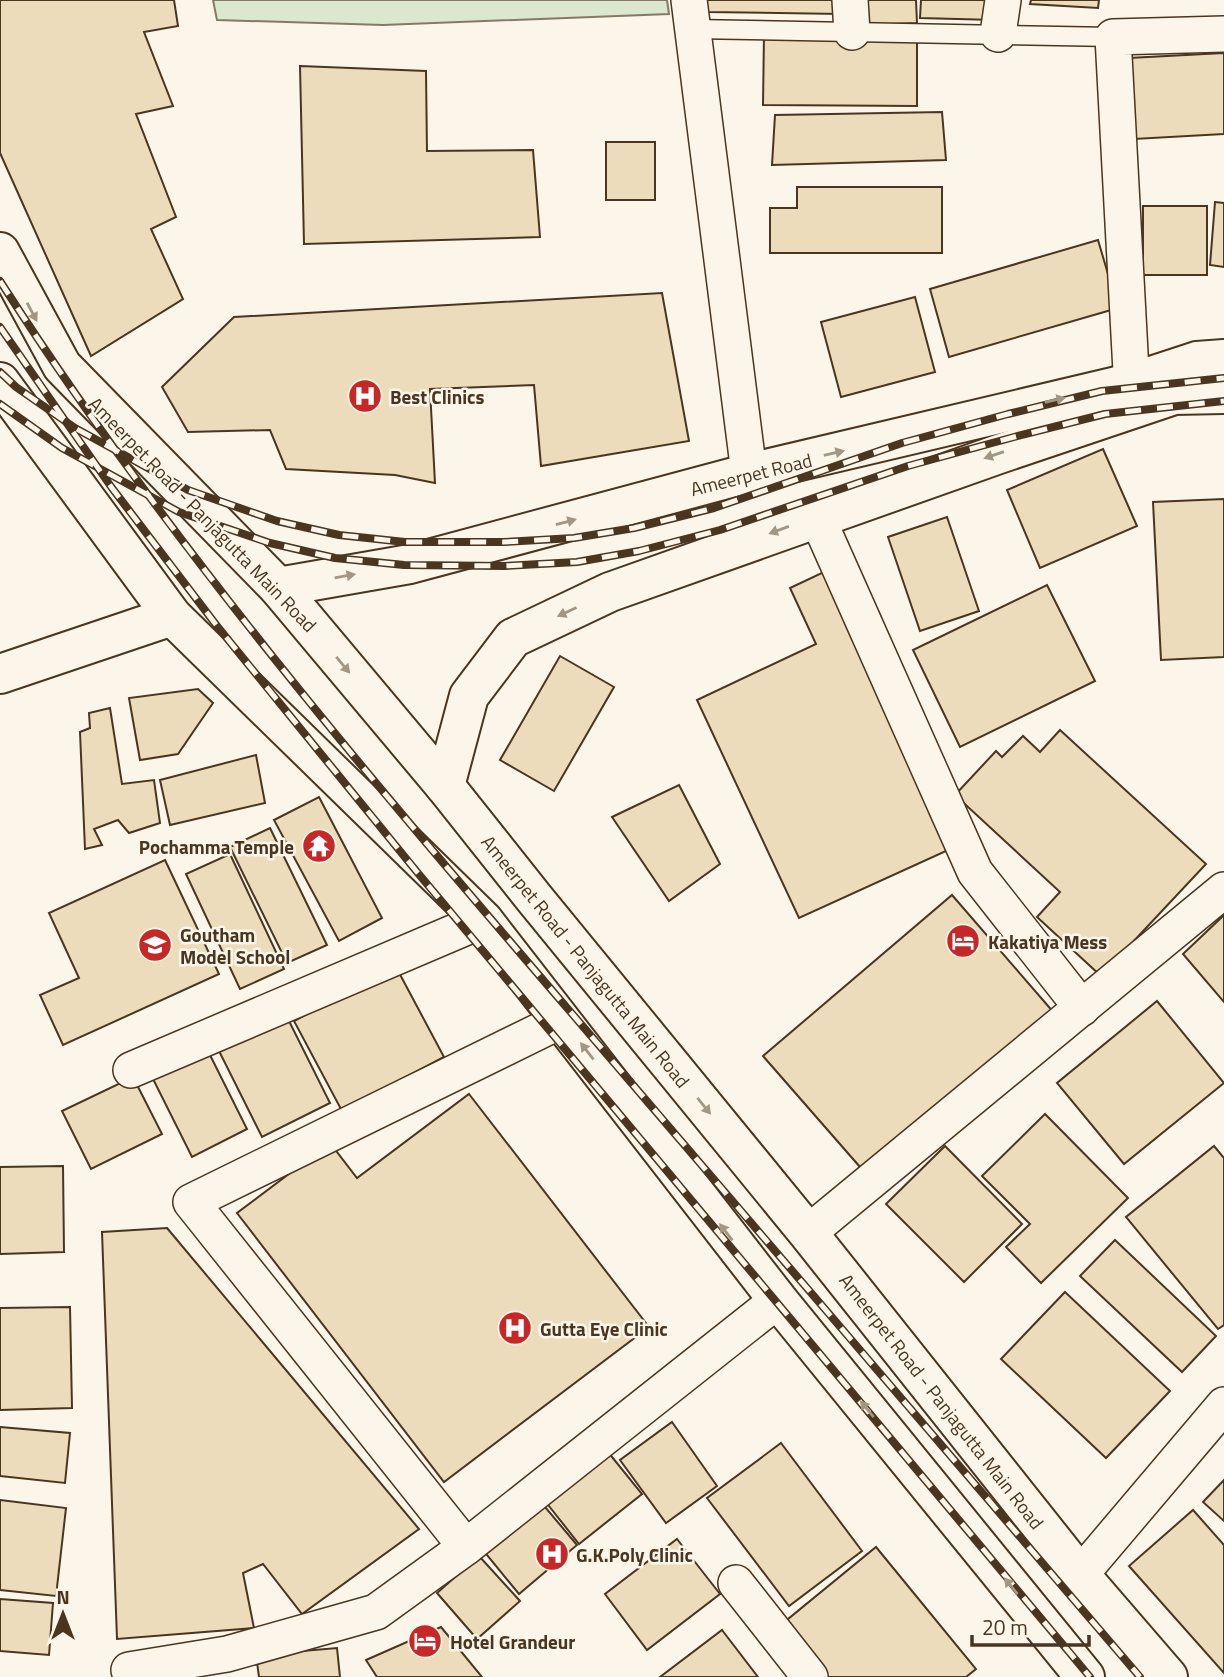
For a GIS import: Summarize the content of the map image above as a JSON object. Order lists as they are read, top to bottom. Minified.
{"streets":{"main road":["Ameerpet Road","Ameerpet Road - Panjagutta Main Road"]},"crossings":[["Ameerpet Road","Ameerpet Road - Panjagutta Main Road"]],"places":{"hospital":["Best Clinics","Gutta Eye Clinic","G.K.Poly Clinic"],"temple":["Pochamma Temple"],"hotel":["Kakatiya Mess","Hotel Grandeur"],"school or university":["Goutham Model School"]},"scale_bar":"20 m","north":"top"}
